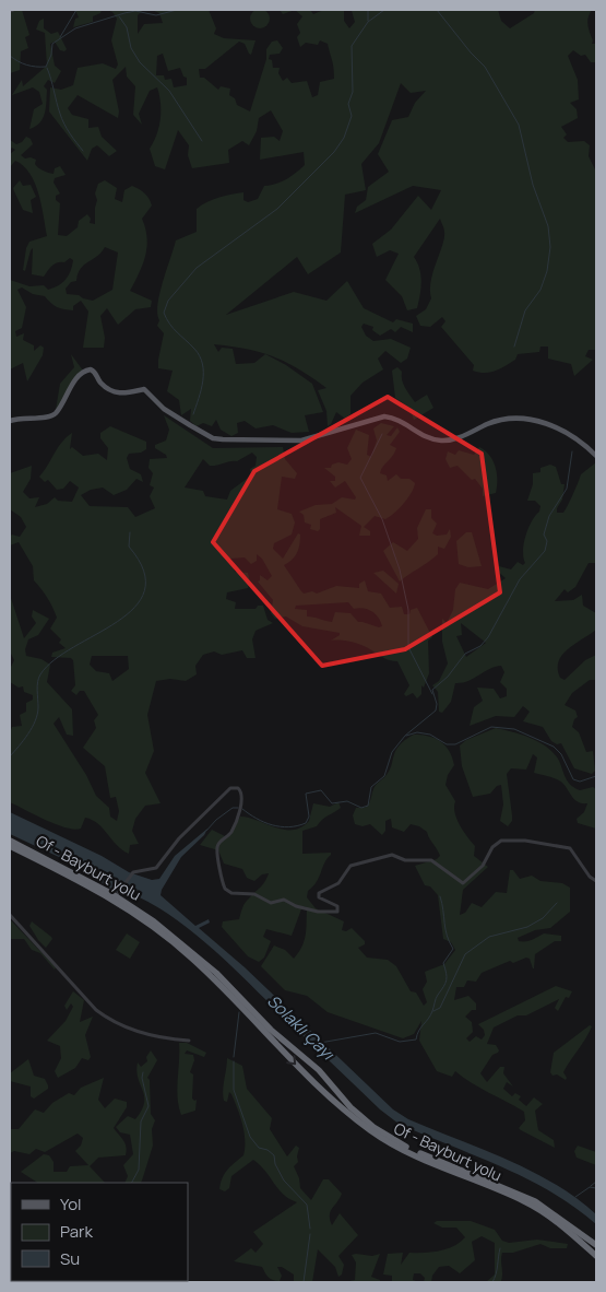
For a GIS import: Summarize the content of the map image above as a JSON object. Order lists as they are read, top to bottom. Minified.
{"streets":{"highway":["Of - Bayburt yolu"]},"water":["Solaklı Çayı"],"legend":["Yol","Park","Su"]}
